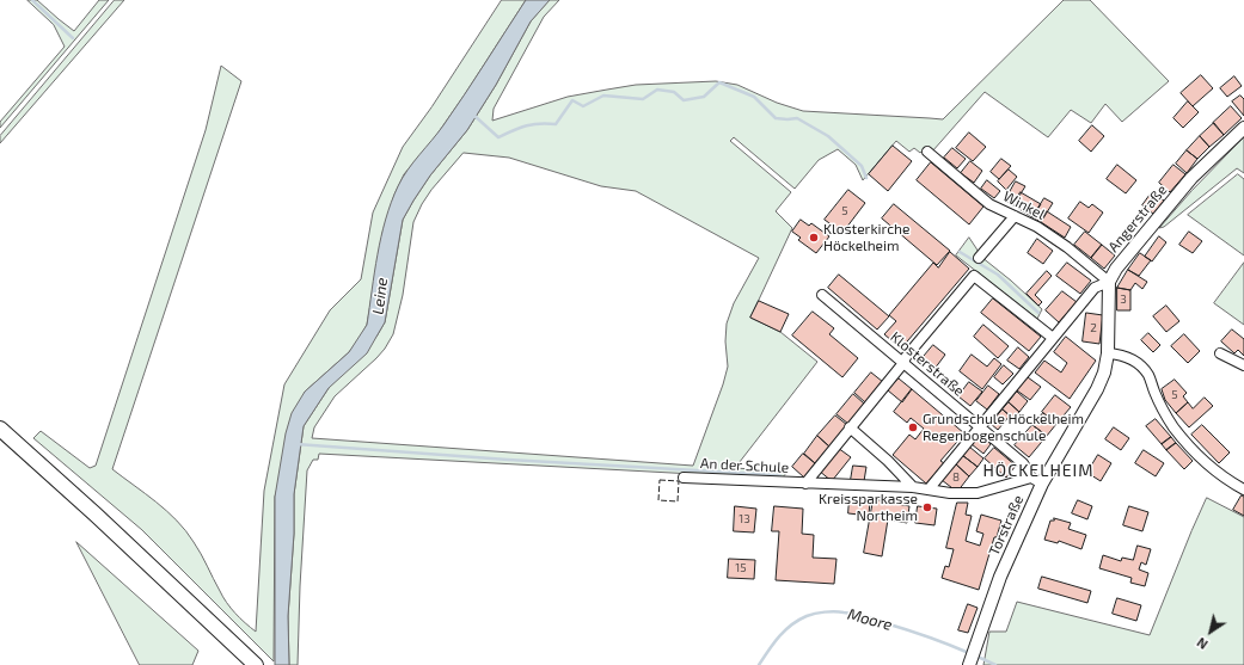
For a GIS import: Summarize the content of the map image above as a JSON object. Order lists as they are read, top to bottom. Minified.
{"streets":{"street":["Winkel","Angerstraße","Klosterstraße","An der Schule","Torstraße"]},"crossings":[["Winkel","Angerstraße"],["Klosterstraße","An der Schule"],["Klosterstraße","Torstraße"],["An der Schule","Torstraße"]],"districts":["HÖCKELHEIM"],"water":["Leine","Moore"],"places":["Klosterkirche Höckelheim","Grundschule Höckelheim Regenbogenschule","Kreissparkasse Northeim"],"house_numbers":["5","3","2","5","8","13","15"],"north":"bottom left"}
